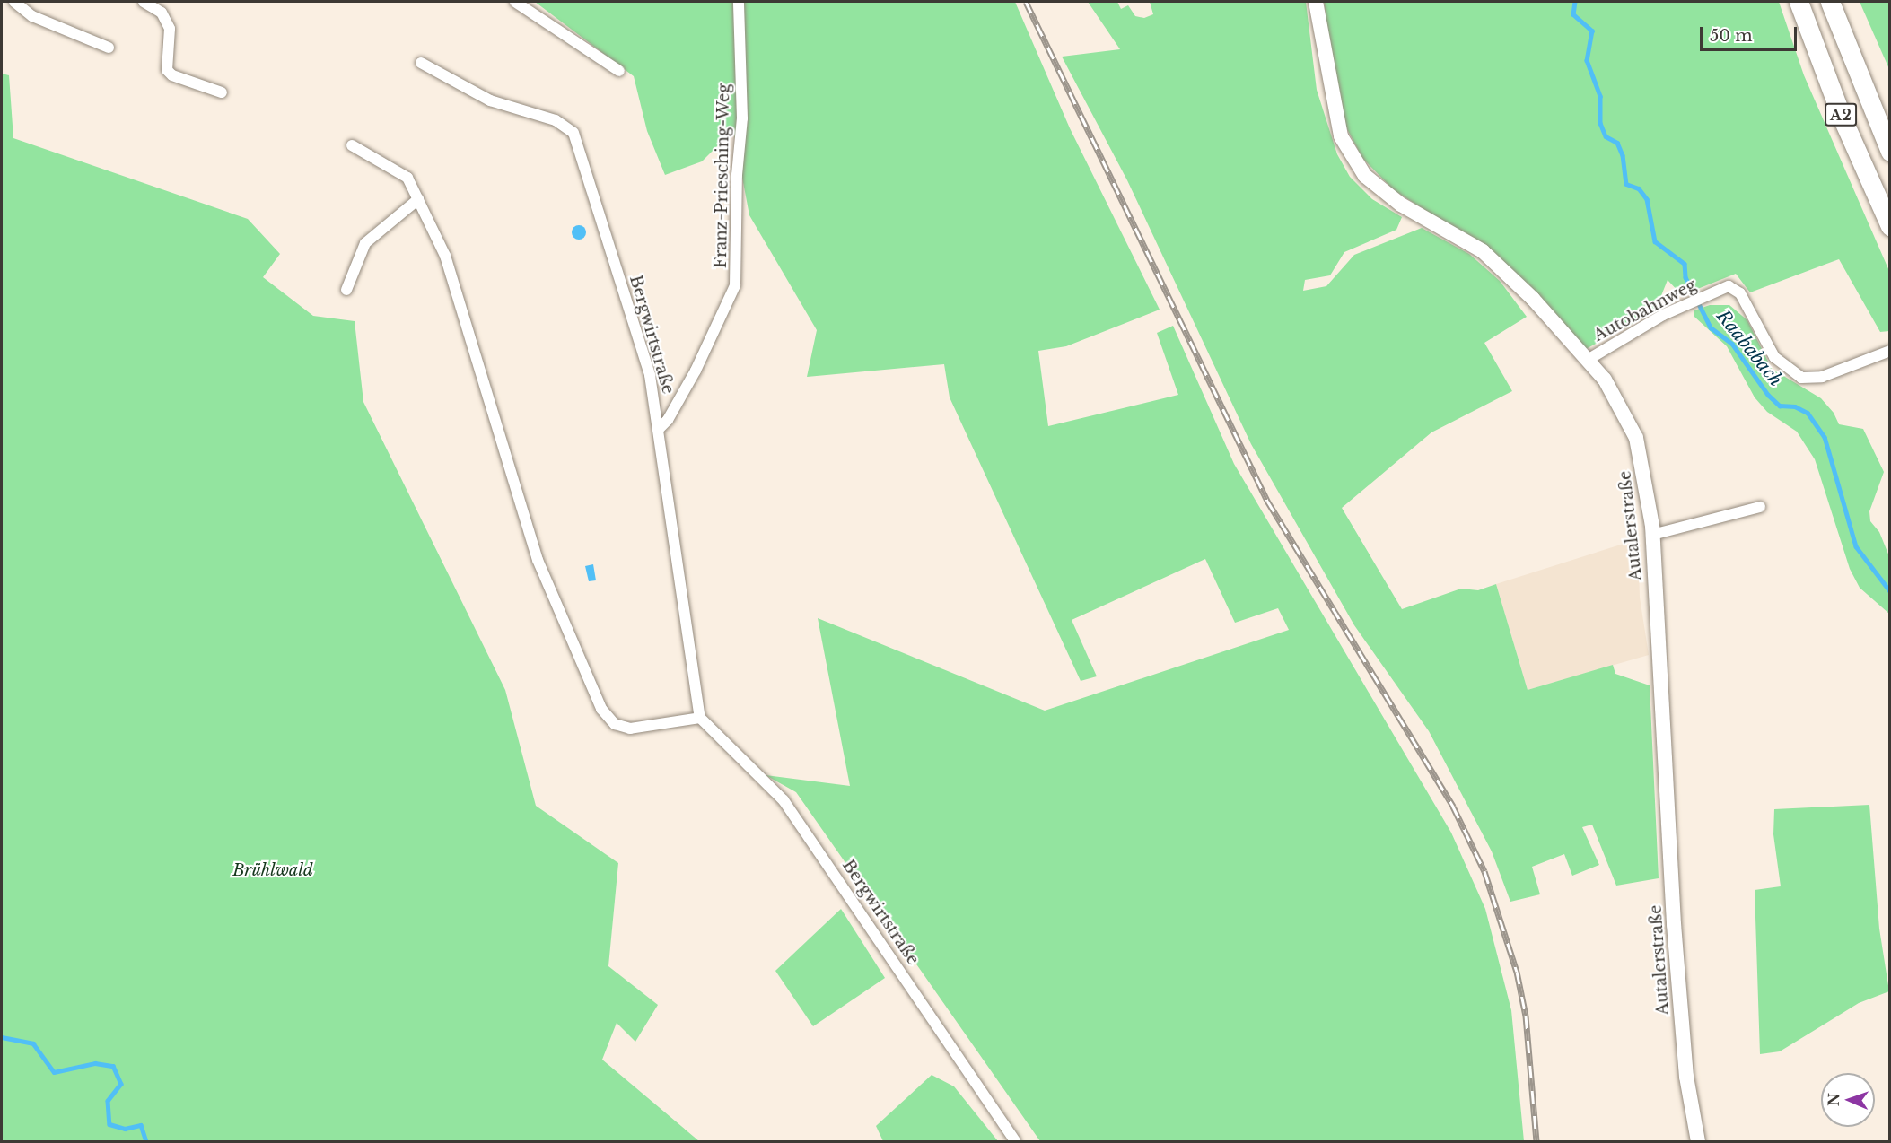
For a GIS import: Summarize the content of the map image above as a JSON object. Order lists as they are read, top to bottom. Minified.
{"streets":{"highway":["A2"],"main road":["Autalerstraße"],"street":["Franz-Priesching-Weg","Autobahnweg","Bergwirtstraße"]},"crossings":[["Franz-Priesching-Weg","Bergwirtstraße"],["Autobahnweg","Autalerstraße"]],"water":["Raababach"],"parks":["Brühlwald"],"scale_bar":"50 m","north":"left"}
